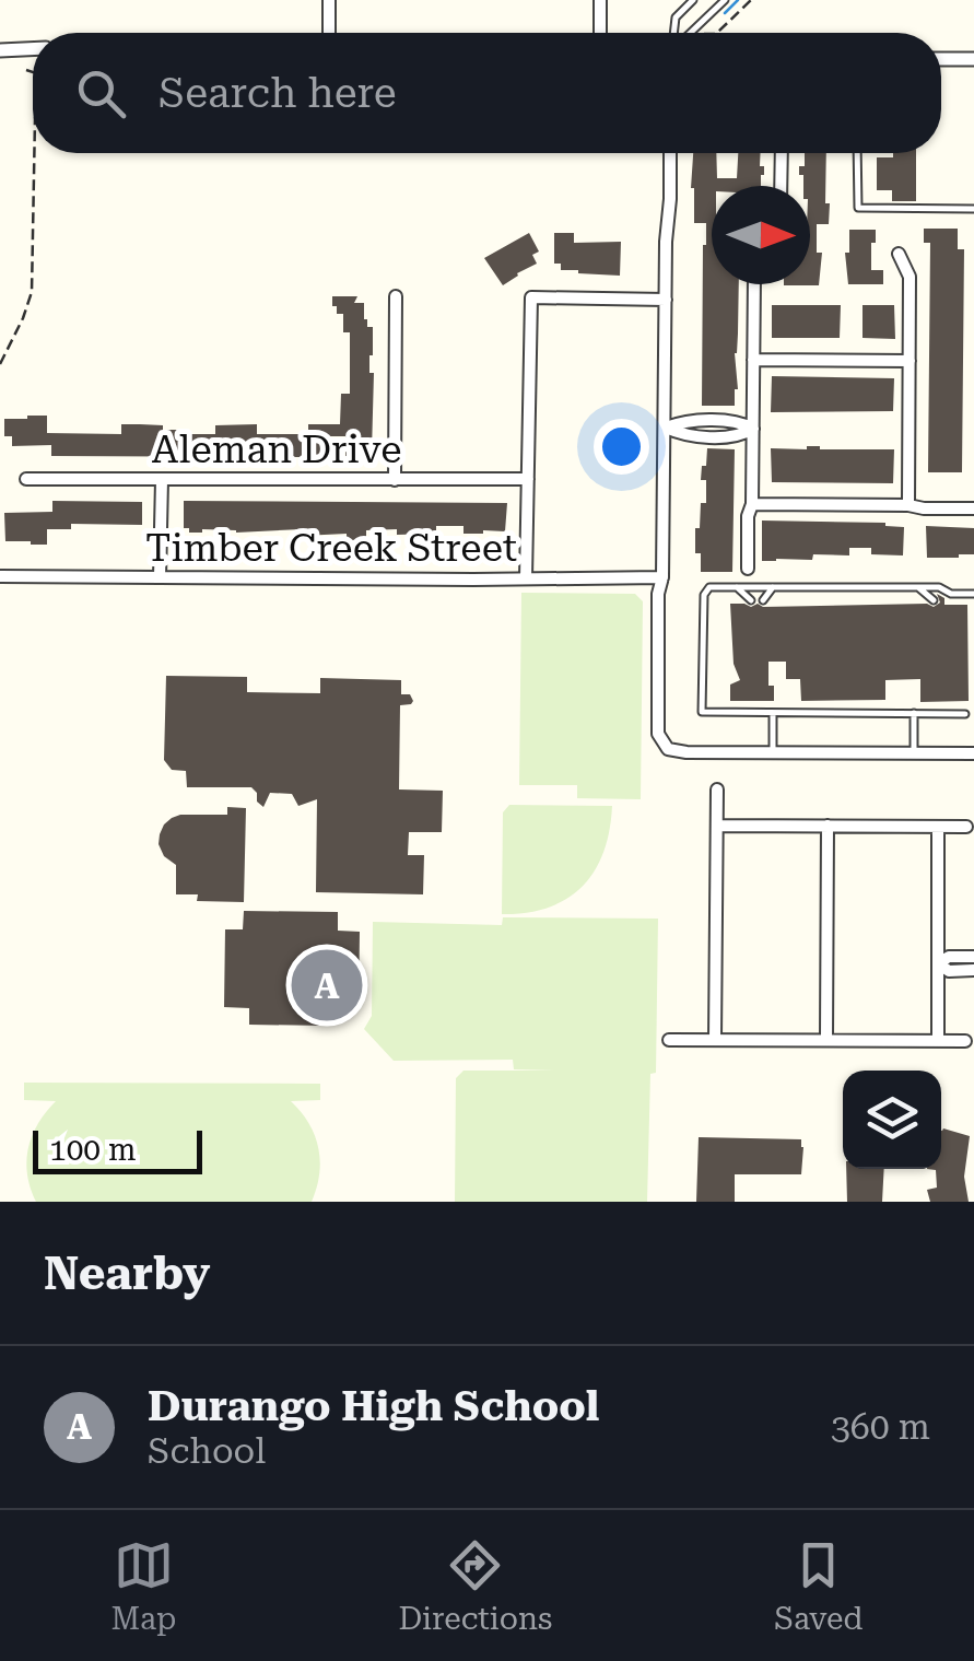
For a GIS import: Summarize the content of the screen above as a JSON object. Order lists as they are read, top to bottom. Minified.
{"streets":{"street":["Aleman Drive","Timber Creek Street"]},"scale_bar":"100 m","north":"right","page":{"search":"Search here","pins":"A","scale":"100 m","heading":"Nearby","list":[{"mark":"A","name":"Durango High School","note":"School","value":"360 m"}],"nav":["Map","Directions","Saved"]}}
